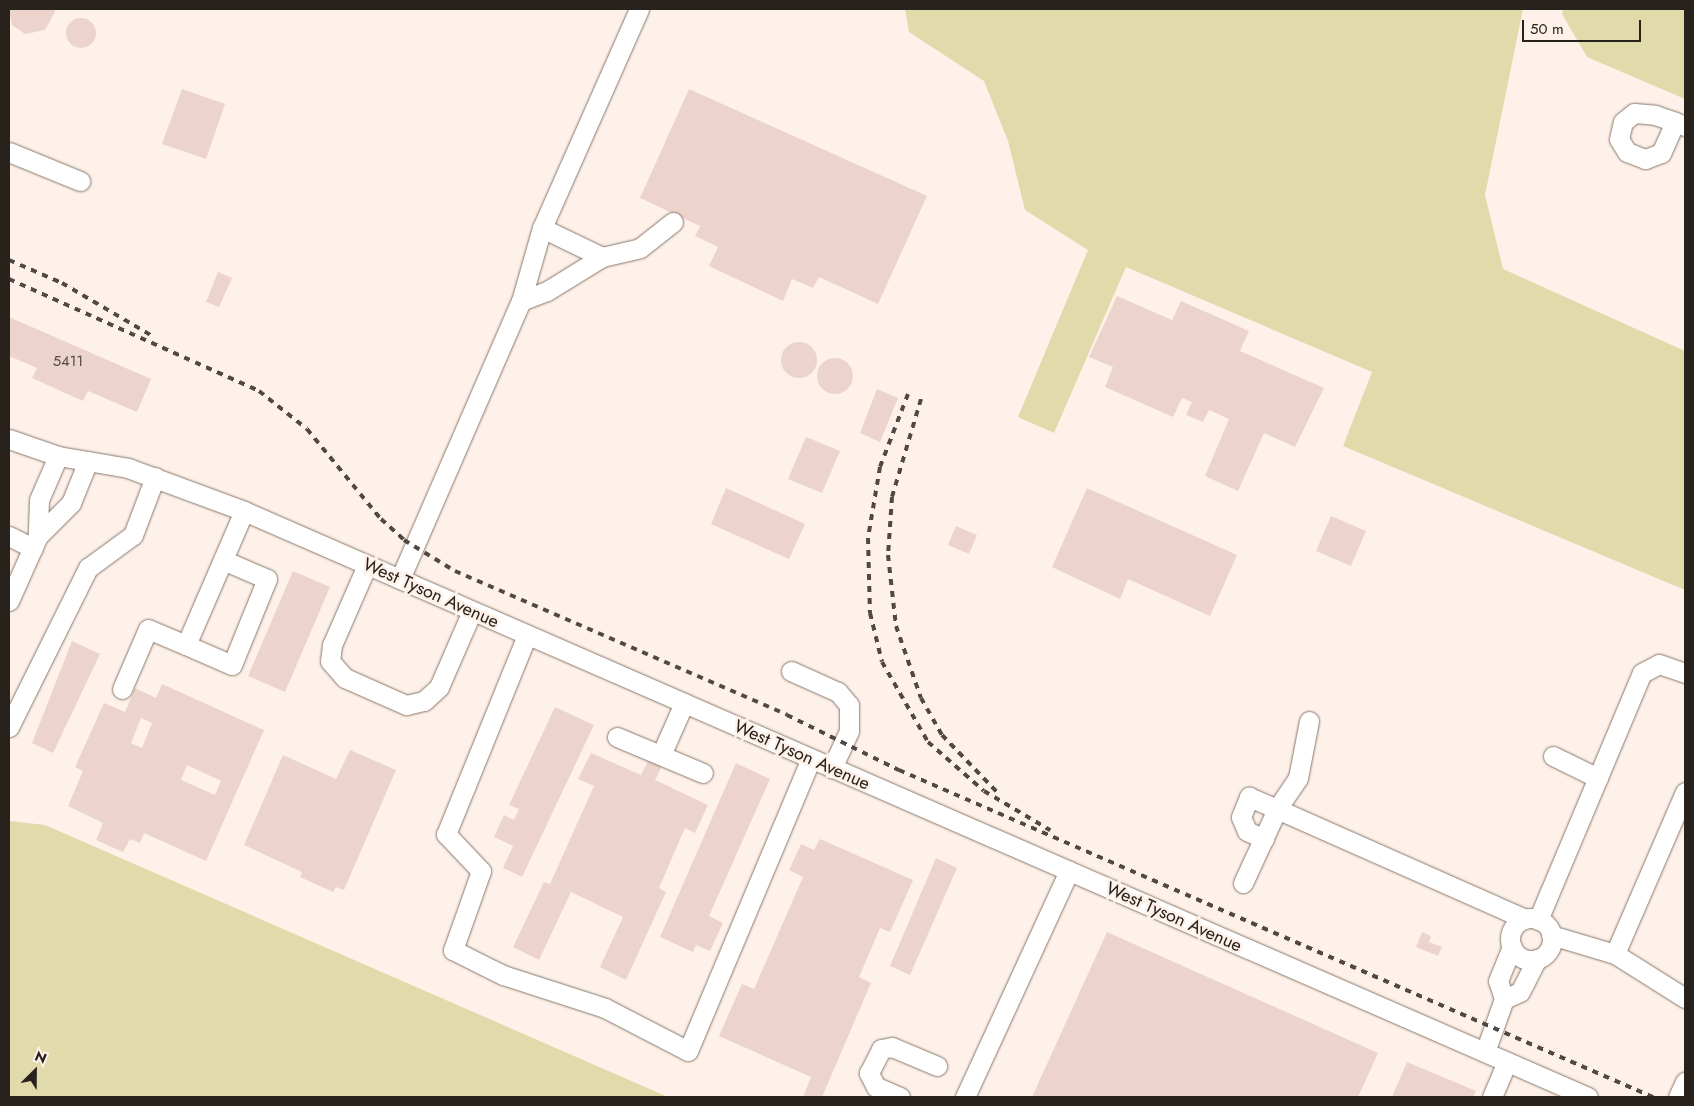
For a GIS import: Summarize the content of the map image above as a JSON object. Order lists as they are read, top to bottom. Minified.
{"streets":{"street":["West Tyson Avenue"]},"house_numbers":["5411"],"scale_bar":"50 m","north":"top right"}
